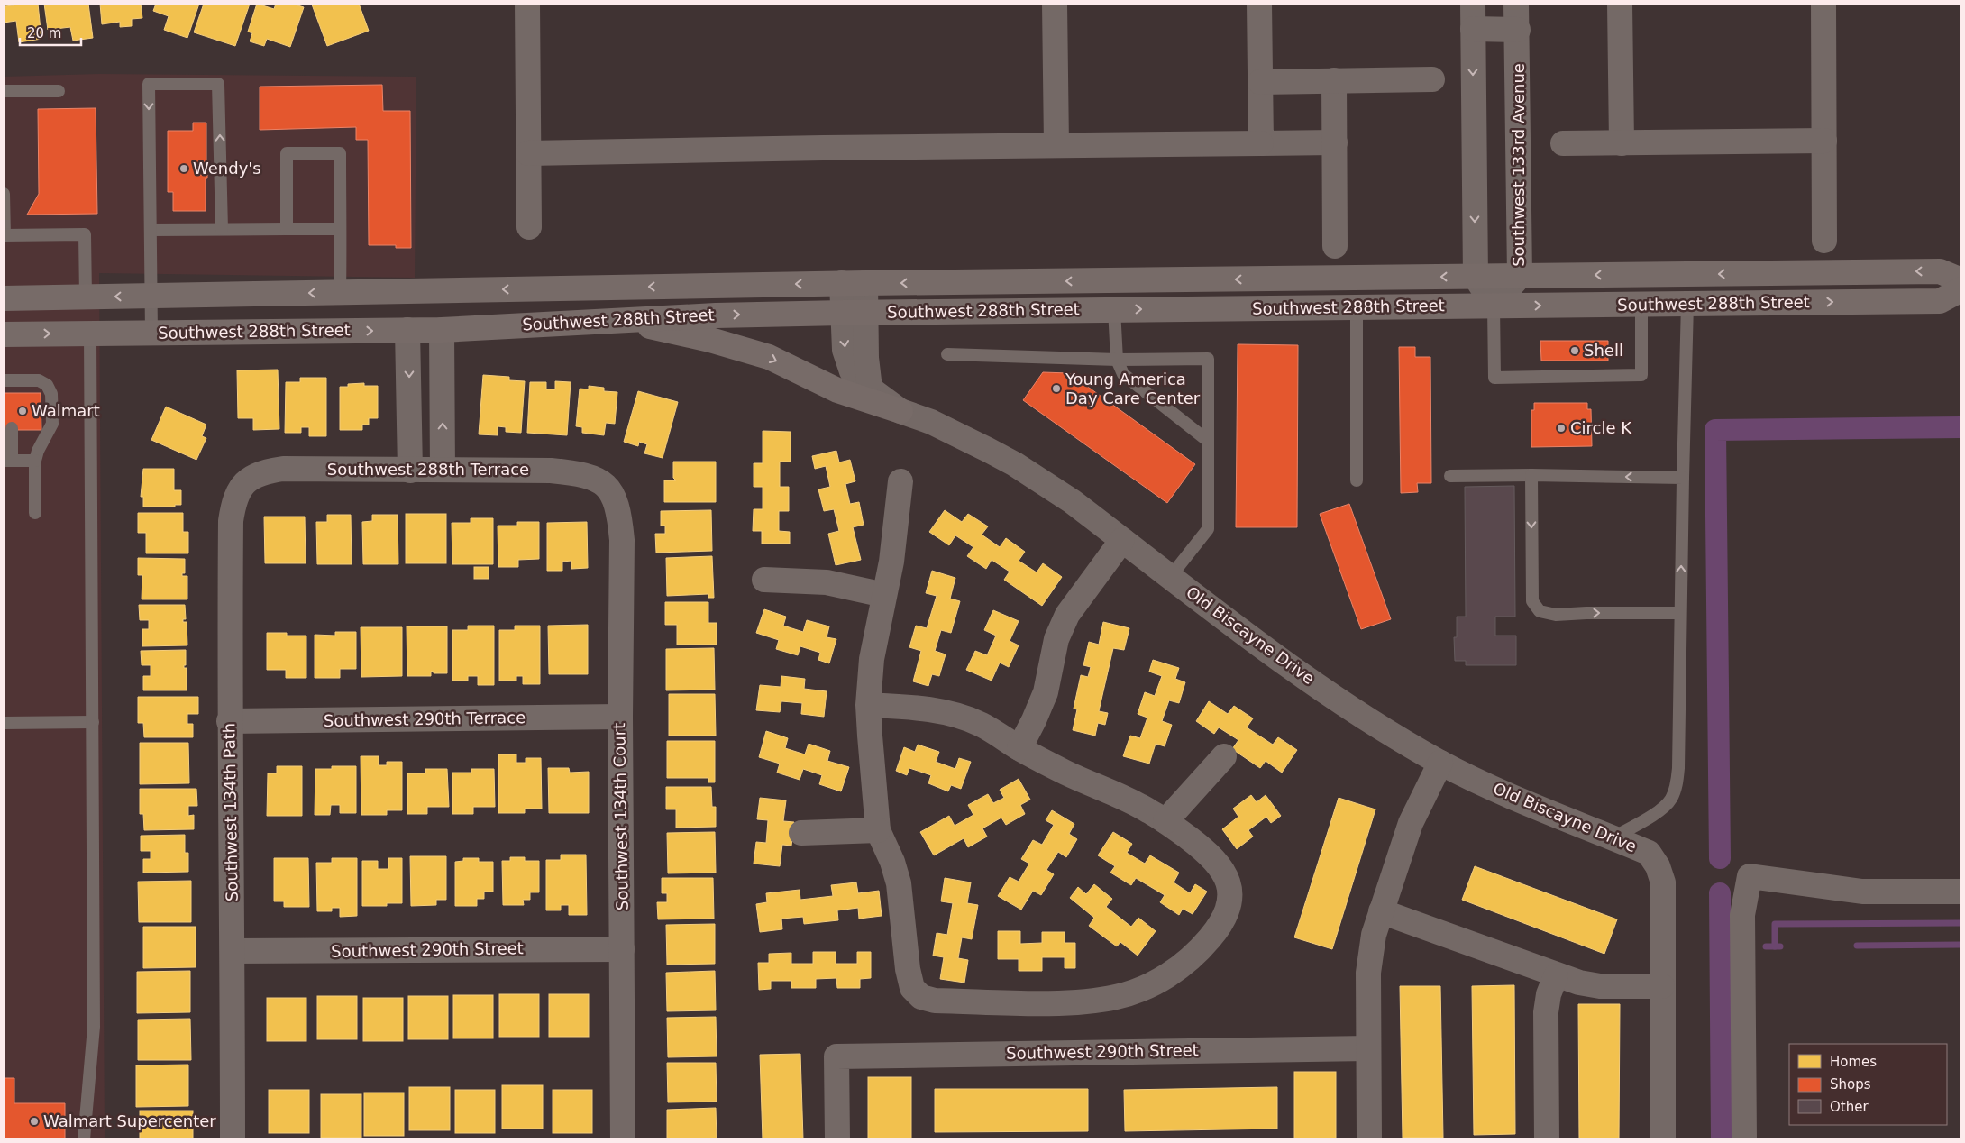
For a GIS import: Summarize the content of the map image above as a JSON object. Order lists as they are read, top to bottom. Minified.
{"streets":{"main road":["Southwest 288th Street"],"street":["Southwest 133rd Avenue","Southwest 288th Terrace","Old Biscayne Drive","Southwest 290th Terrace","Southwest 134th Path","Southwest 134th Court","Southwest 290th Street"]},"crossings":[["Southwest 133rd Avenue","Southwest 288th Street"],["Southwest 288th Street","Old Biscayne Drive"],["Southwest 288th Terrace","Southwest 134th Path"],["Southwest 288th Terrace","Southwest 134th Court"],["Southwest 290th Terrace","Southwest 134th Path"],["Southwest 290th Terrace","Southwest 134th Court"],["Southwest 134th Path","Southwest 290th Street"],["Southwest 134th Court","Southwest 290th Street"]],"places":["Wendy's","Shell","Young America Day Care Center","Walmart","Circle K","Walmart Supercenter"],"legend":["Homes","Shops","Other"],"scale_bar":"20 m"}
